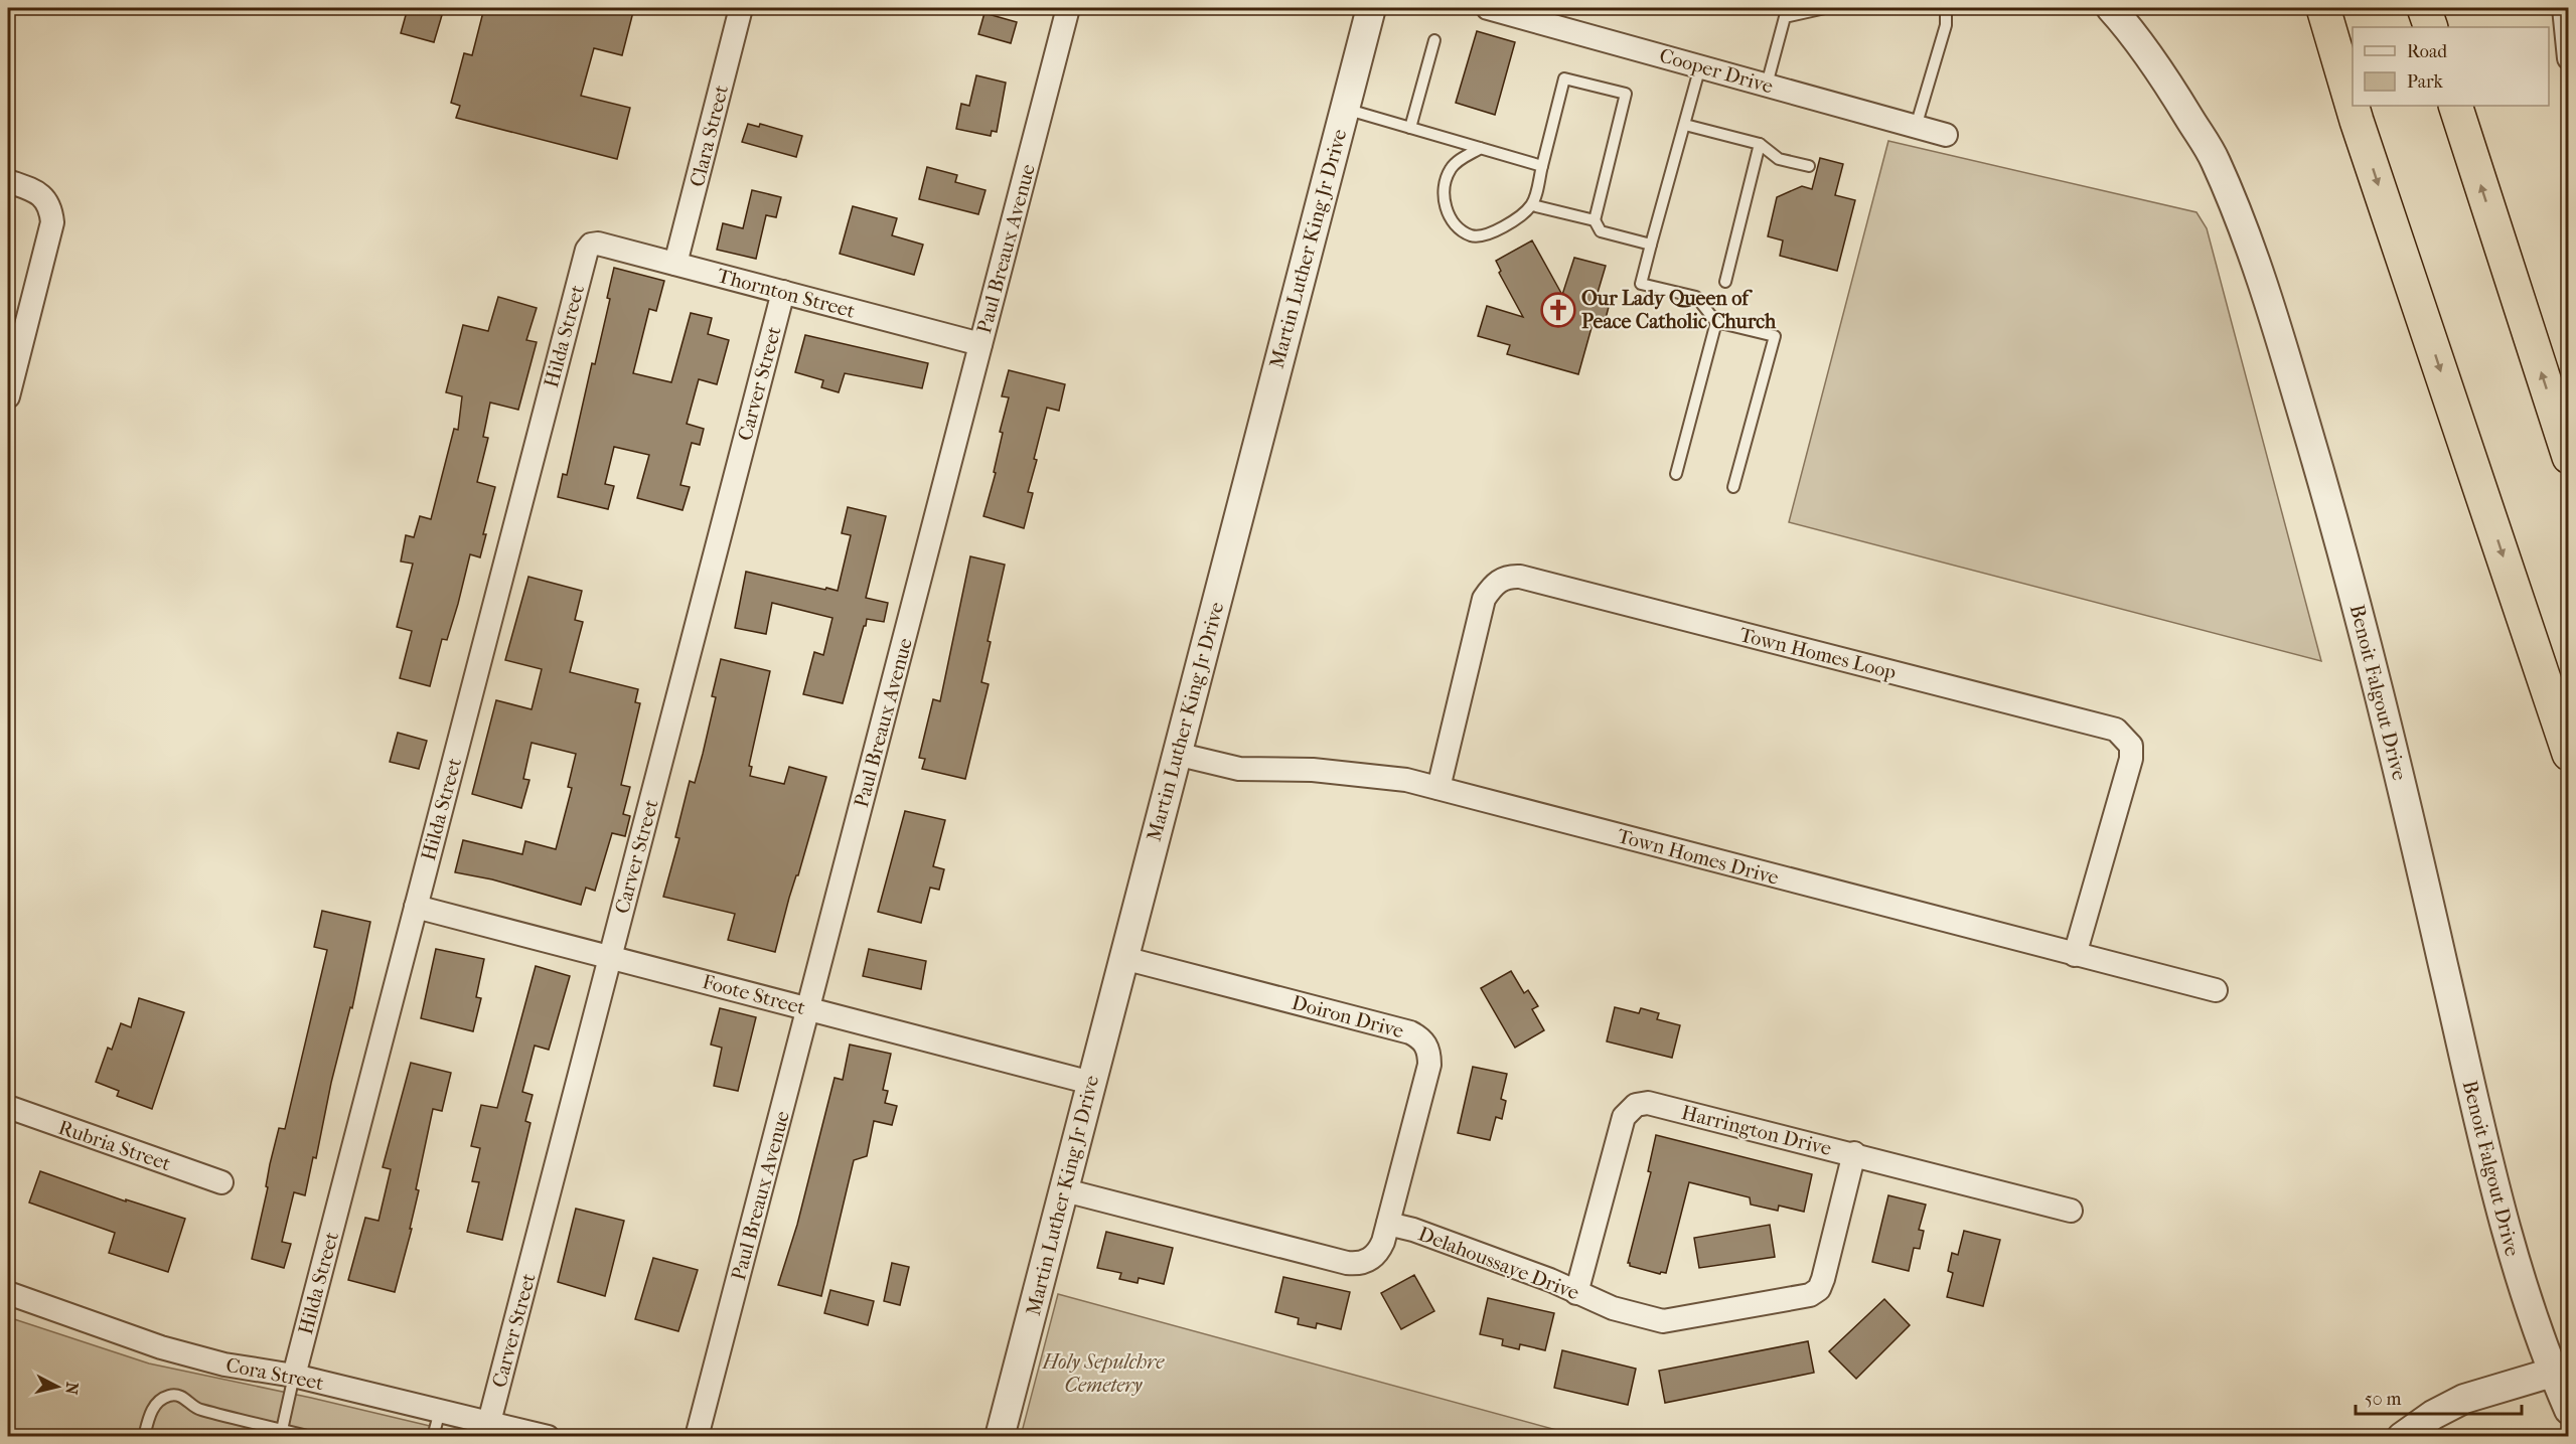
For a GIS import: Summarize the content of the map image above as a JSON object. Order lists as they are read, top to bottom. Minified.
{"streets":{"street":["Cooper Drive","Clara Street","Paul Breaux Avenue","Martin Luther King Jr Drive","Thornton Street","Hilda Street","Carver Street","Town Homes Loop","Benoit Falgout Drive","Town Homes Drive","Foote Street","Doiron Drive","Harrington Drive","Rubria Street","Delahoussaye Drive","Cora Street"]},"crossings":[["Clara Street","Thornton Street"],["Paul Breaux Avenue","Thornton Street"],["Paul Breaux Avenue","Foote Street"],["Martin Luther King Jr Drive","Town Homes Drive"],["Martin Luther King Jr Drive","Foote Street"],["Martin Luther King Jr Drive","Doiron Drive"],["Thornton Street","Hilda Street"],["Thornton Street","Carver Street"],["Hilda Street","Foote Street"],["Hilda Street","Cora Street"],["Carver Street","Foote Street"],["Carver Street","Cora Street"],["Town Homes Loop","Town Homes Drive"],["Doiron Drive","Delahoussaye Drive"],["Harrington Drive","Delahoussaye Drive"]],"parks":["Holy Sepulchre Cemetery"],"places":{"church":["Our Lady Queen of Peace Catholic Church"]},"legend":["Road","Park"],"scale_bar":"50 m","north":"right"}
